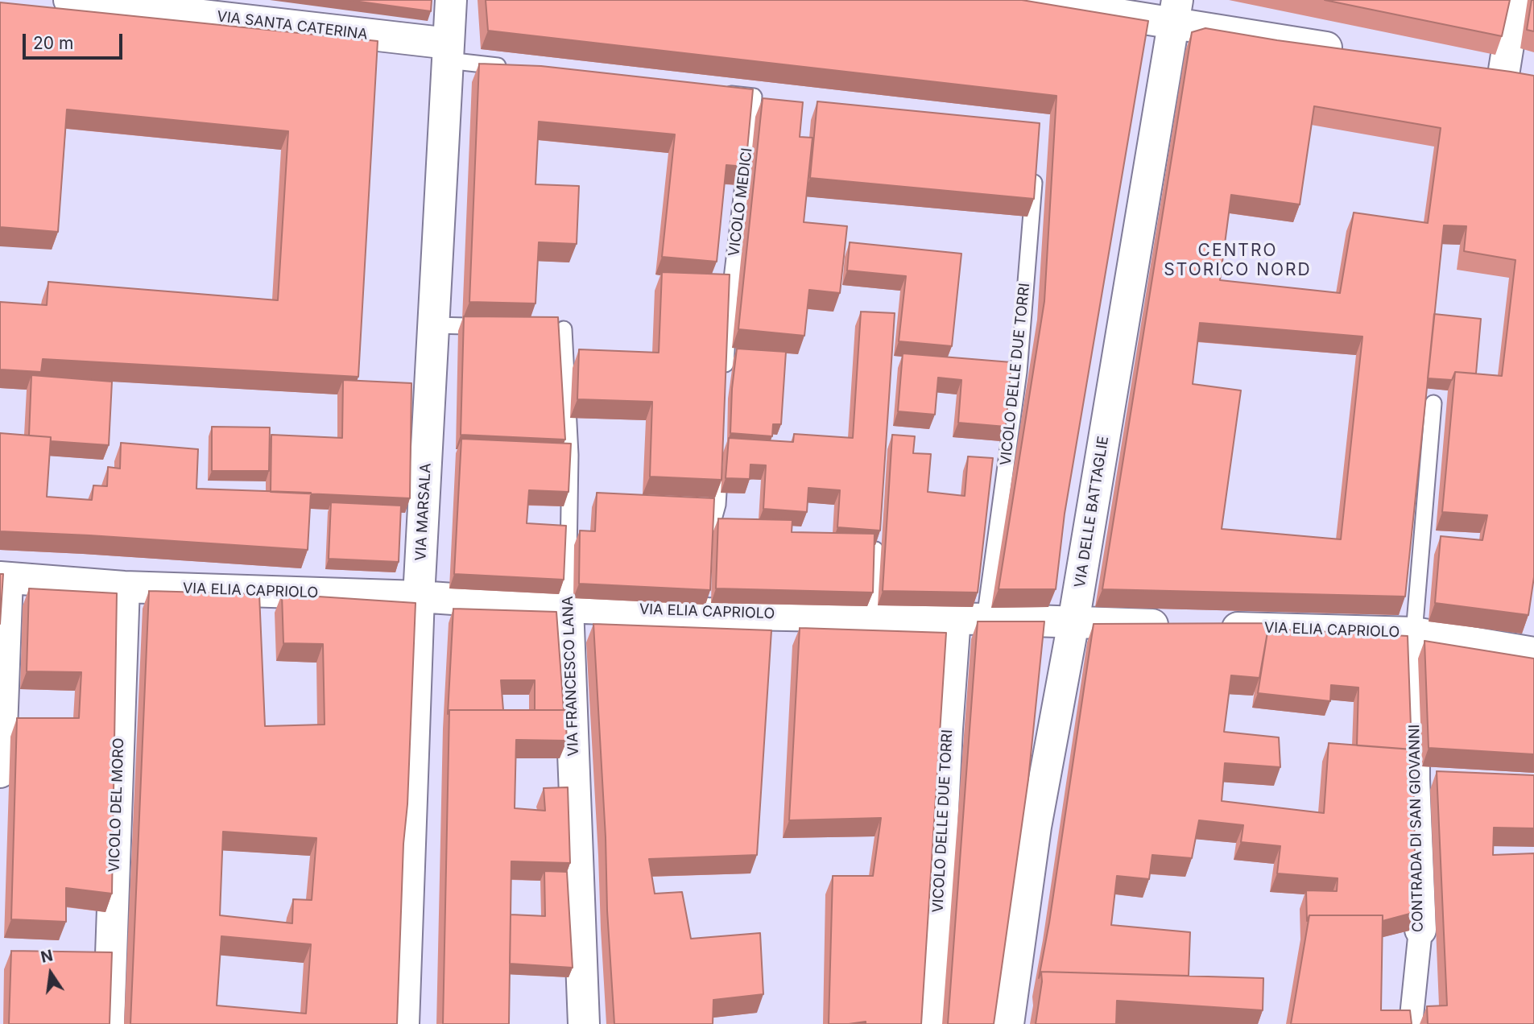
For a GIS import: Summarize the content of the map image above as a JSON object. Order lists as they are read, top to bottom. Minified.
{"streets":{"street":["VIA SANTA CATERINA","VICOLO DELLE DUE TORRI","VIA MARSALA","VIA DELLE BATTAGLIE","VIA ELIA CAPRIOLO","VIA FRANCESCO LANA","VICOLO DEL MORO","CONTRADA DI SAN GIOVANNI"],"lane":["VICOLO MEDICI"]},"crossings":[["VIA SANTA CATERINA","VIA MARSALA"],["VICOLO DELLE DUE TORRI","VIA ELIA CAPRIOLO"],["VIA MARSALA","VIA ELIA CAPRIOLO"],["VIA DELLE BATTAGLIE","VIA ELIA CAPRIOLO"],["VIA ELIA CAPRIOLO","VIA FRANCESCO LANA"],["VIA ELIA CAPRIOLO","VICOLO DEL MORO"],["VIA ELIA CAPRIOLO","CONTRADA DI SAN GIOVANNI"]],"districts":["CENTRO STORICO NORD"],"scale_bar":"20 m","north":"top"}
